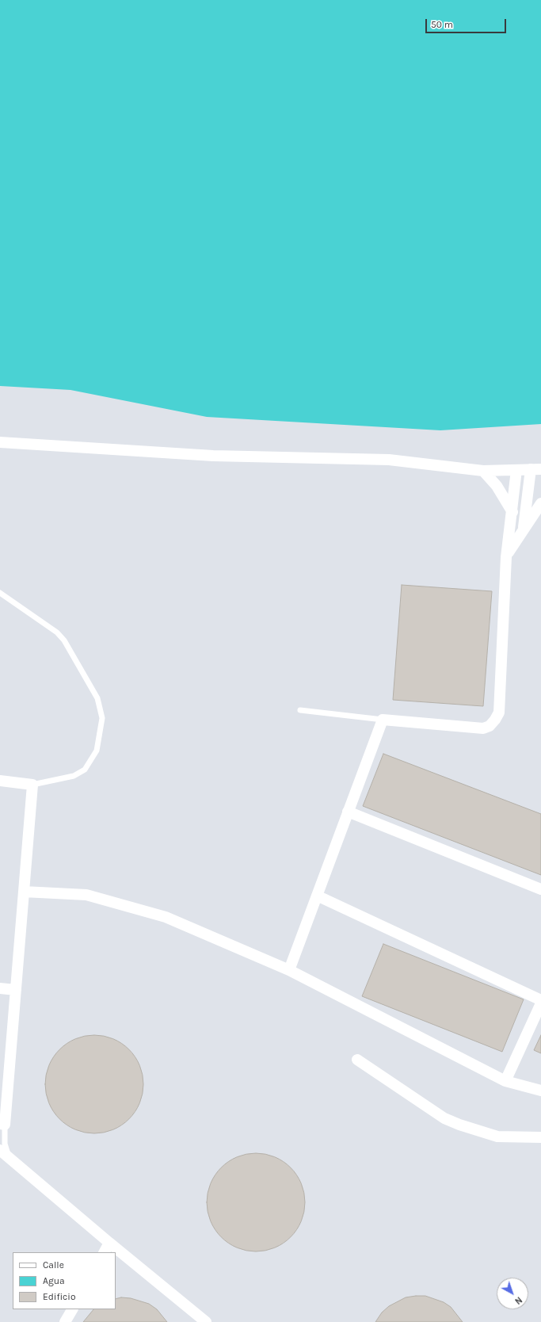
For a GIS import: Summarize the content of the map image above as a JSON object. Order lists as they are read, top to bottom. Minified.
{"legend":["Calle","Agua","Edificio"],"scale_bar":"50 m","north":"bottom right"}
